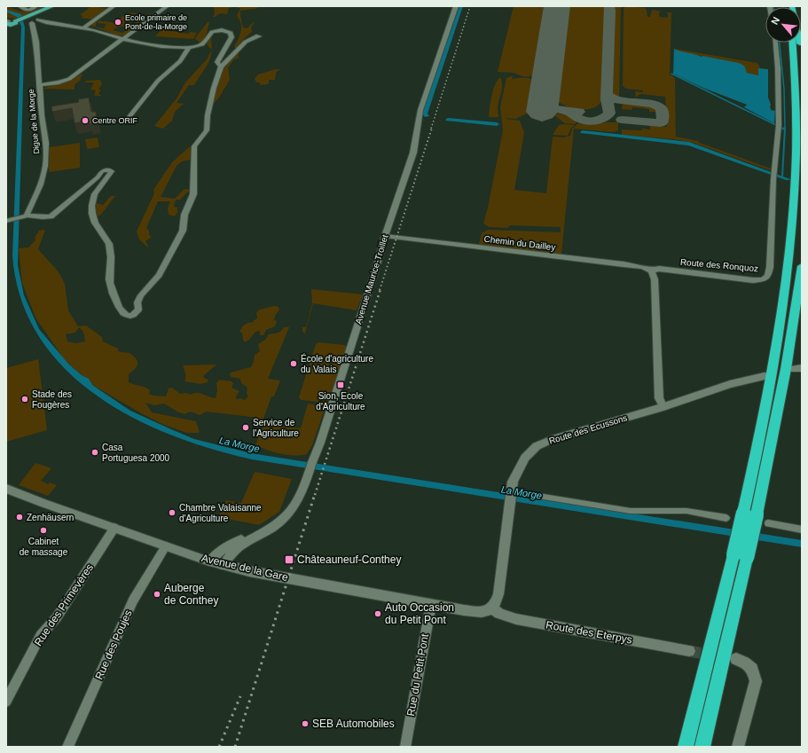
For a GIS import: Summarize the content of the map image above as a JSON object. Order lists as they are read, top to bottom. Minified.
{"streets":{"street":["Digue de la Morge","Chemin du Dailley","Route des Ronquoz","Avenue Maurice-Troillet","Route des Ecussons","Avenue de la Gare","Rue des Primevères","Route des Eterpys","Rue des Poujes","Rue du Petit Pont"]},"crossings":[["Chemin du Dailley","Route des Ronquoz"],["Chemin du Dailley","Avenue Maurice-Troillet"],["Avenue Maurice-Troillet","Avenue de la Gare"],["Route des Ecussons","Avenue de la Gare"],["Route des Ecussons","Route des Eterpys"],["Avenue de la Gare","Rue des Primevères"],["Avenue de la Gare","Route des Eterpys"],["Avenue de la Gare","Rue des Poujes"],["Avenue de la Gare","Rue du Petit Pont"]],"water":["La Morge"],"places":{"other":["Ecole primaire de Pont-de-la-Morge","Centre ORIF","École d'agriculture du Valais","Stade des Fougères","Service de l'Agriculture","Casa Portuguesa 2000","Chambre Valaisanne d'Agriculture","Zenhäusern","Cabinet de massage","Auberge de Conthey","Auto Occasion du Petit Pont","SEB Automobiles"],"transit":["Sion, Ecole d'Agriculture","Châteauneuf-Conthey"]},"north":"top left"}
